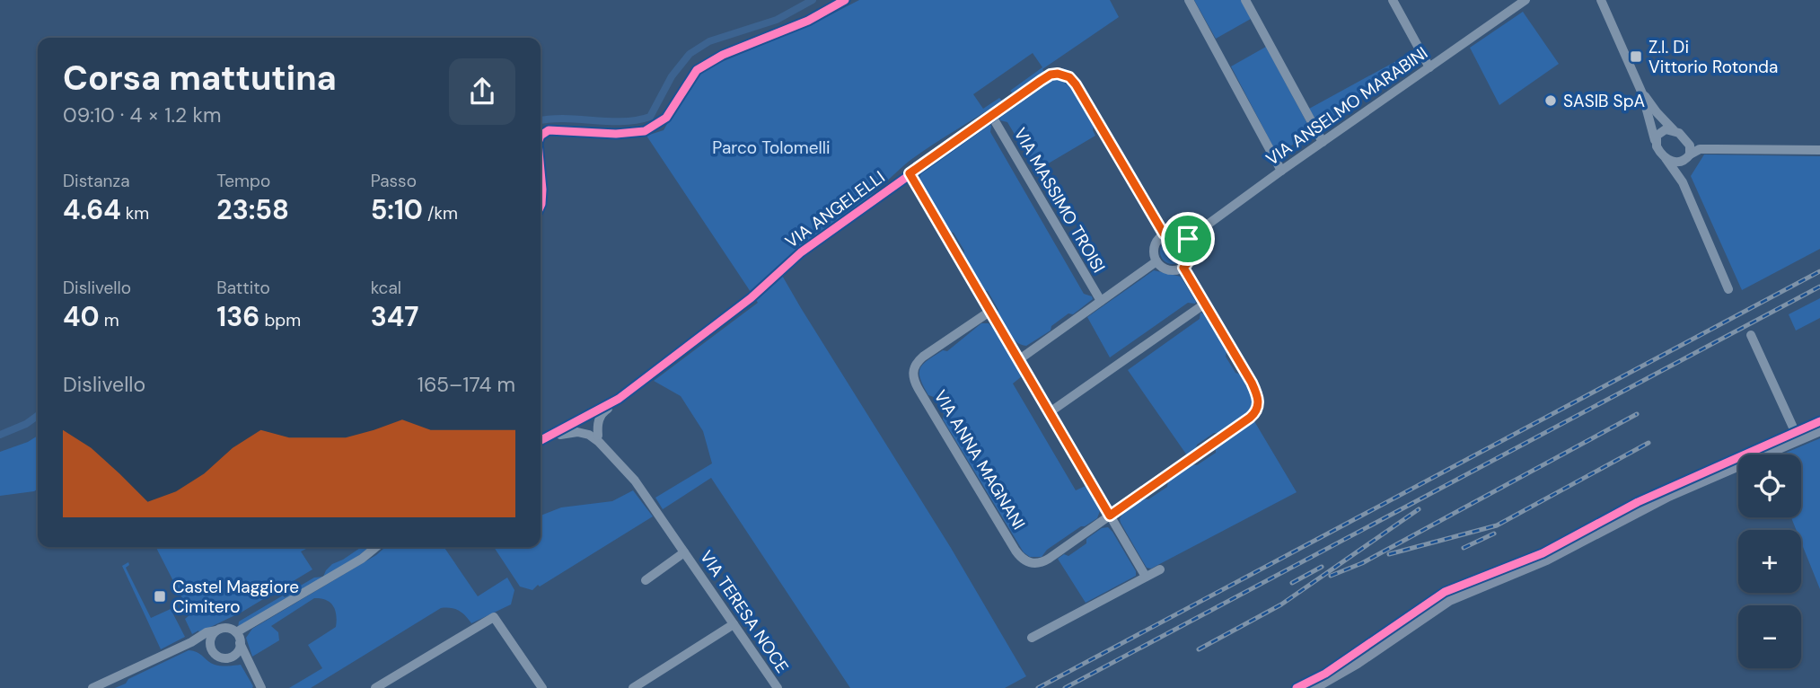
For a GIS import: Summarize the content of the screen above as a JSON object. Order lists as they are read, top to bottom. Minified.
{"streets":{"street":["VIA ANSELMO MARABINI","VIA MASSIMO TROISI","VIA ANGELELLI","VIA ANNA MAGNANI","VIA TERESA NOCE"]},"crossings":[["VIA ANSELMO MARABINI","VIA ANGELELLI"],["VIA MASSIMO TROISI","VIA ANGELELLI"],["VIA ANGELELLI","VIA TERESA NOCE"]],"parks":["Parco Tolomelli"],"places":{"transit":["Z.I. Di Vittorio Rotonda","Castel Maggiore Cimitero"],"other":["SASIB SpA"]},"page":{"heading":["Corsa mattutina","09:10 · 4 × 1.2 km"],"stats":[["Distanza","4.64 km"],["Tempo","23:58"],["Passo","5:10 /km"],["Dislivello","40 m"],["Battito","136 bpm"],["kcal","347"]],"chart":["Dislivello","165–174 m"],"map_buttons":["+","−"]}}
